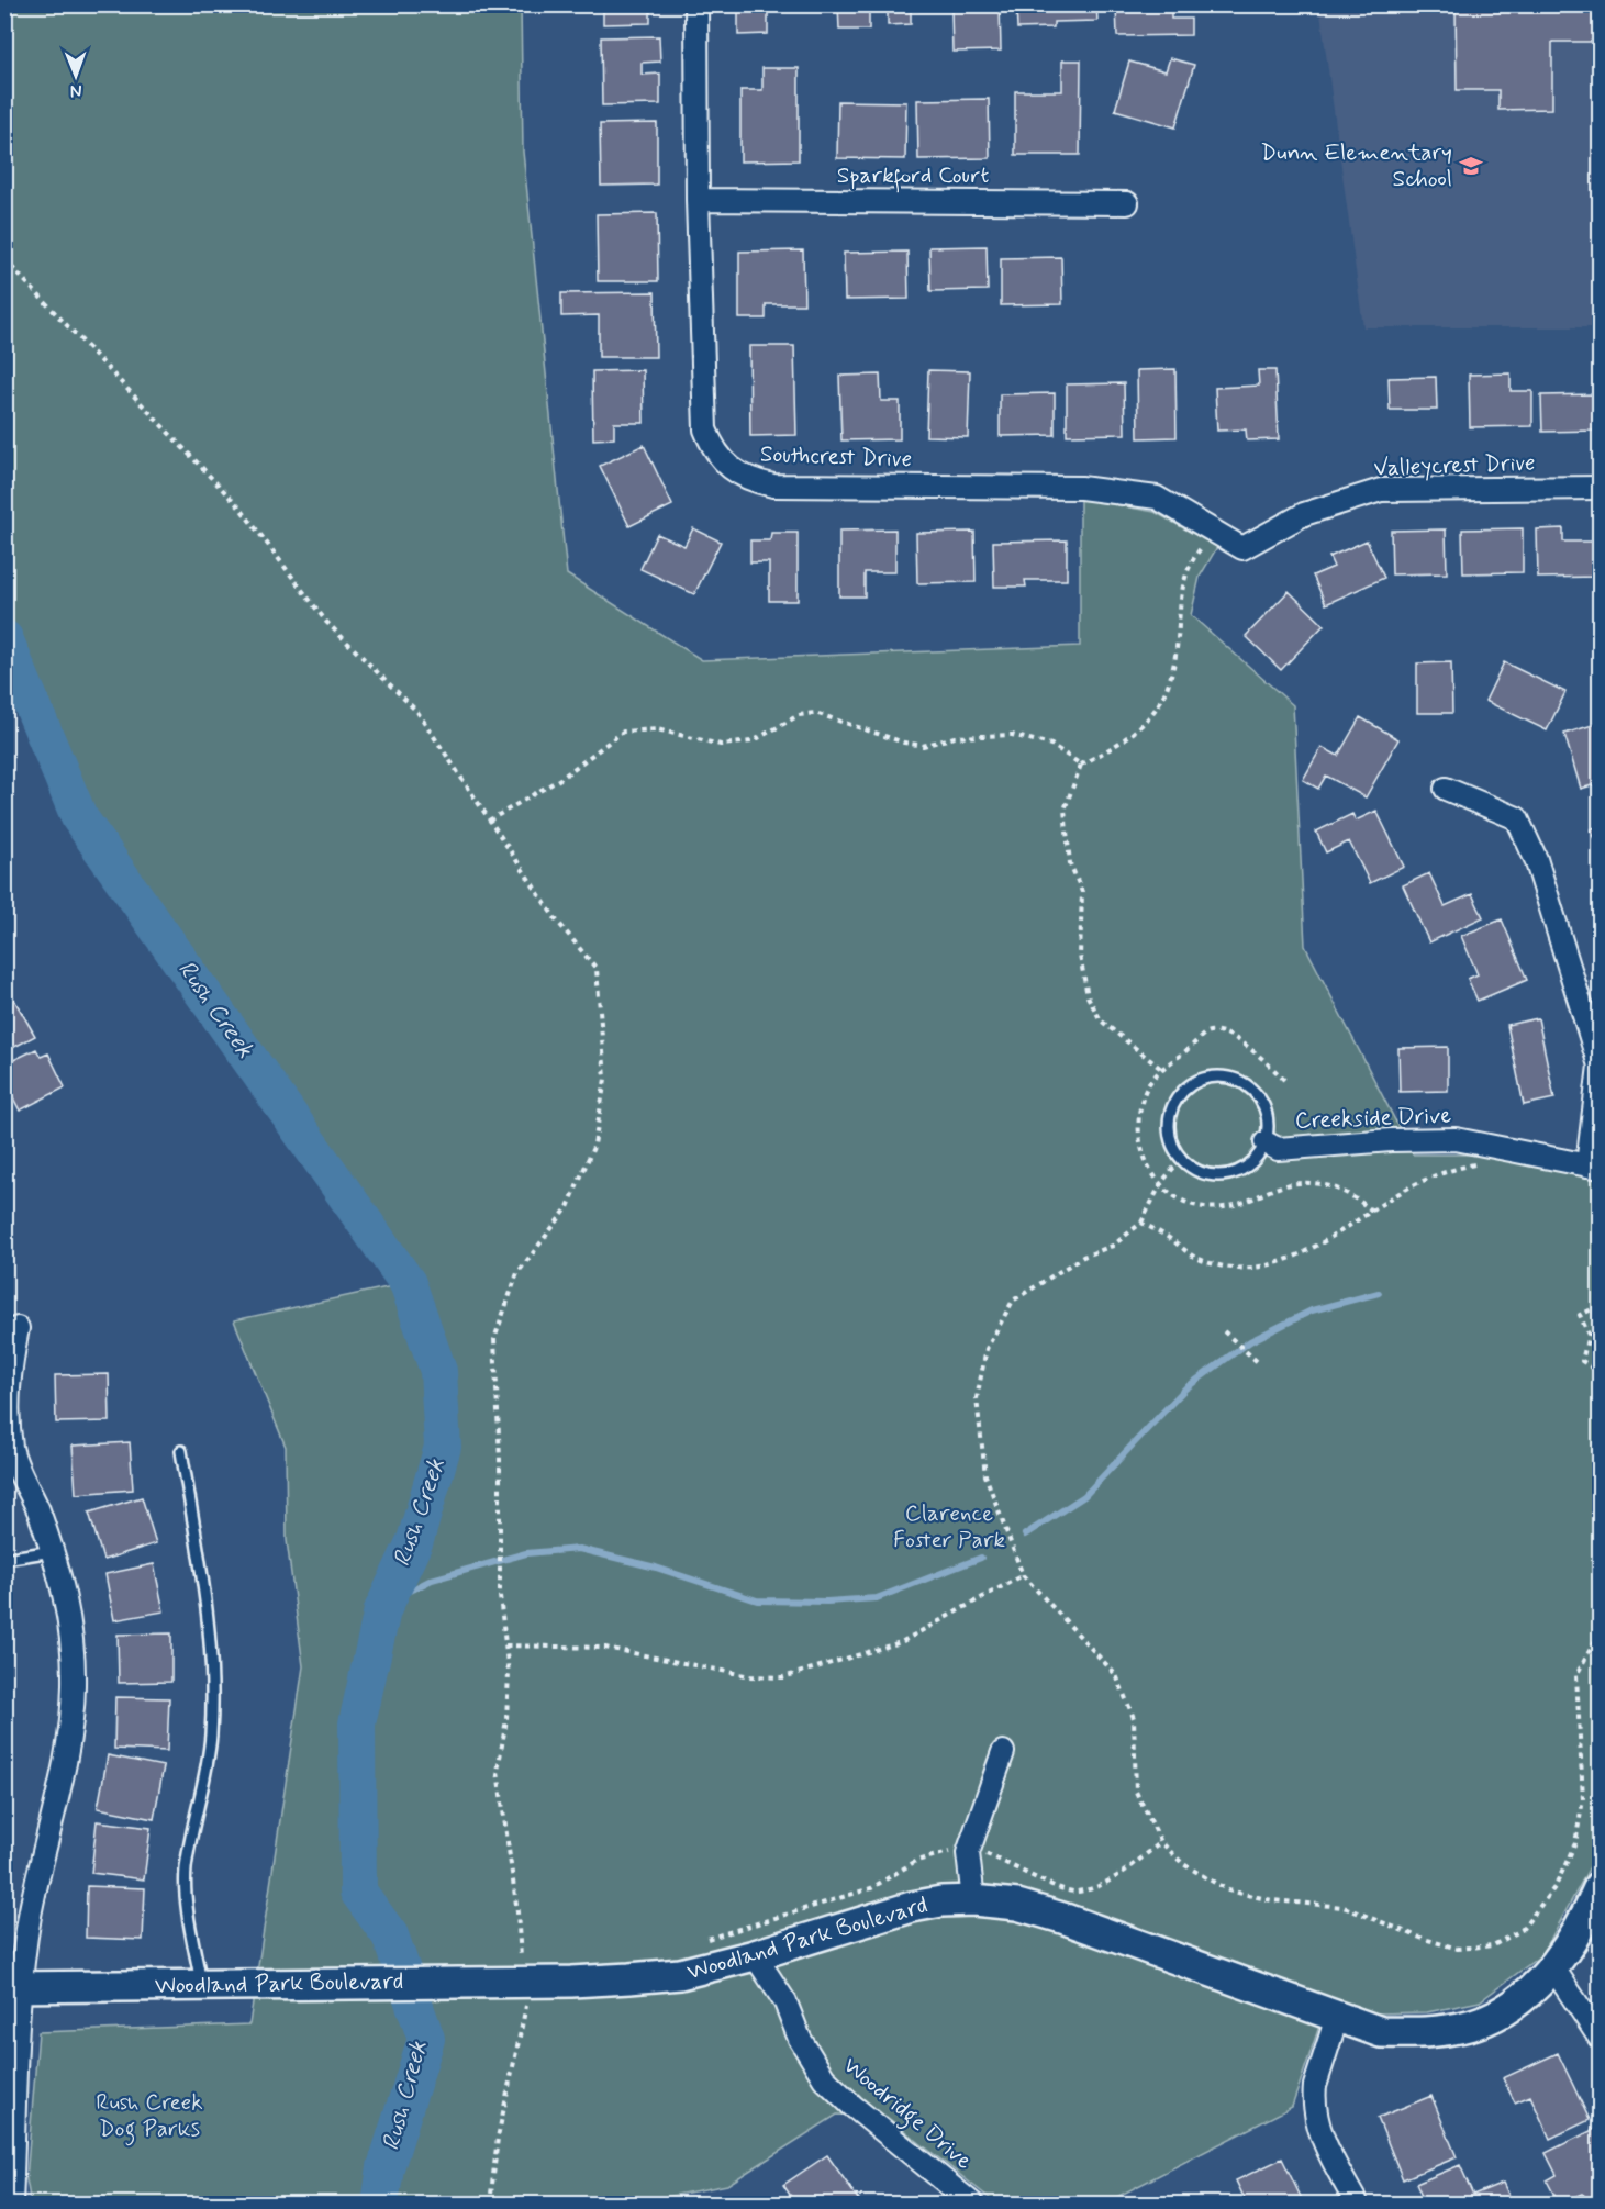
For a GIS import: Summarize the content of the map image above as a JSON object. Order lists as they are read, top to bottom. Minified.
{"streets":{"street":["Sparkford Court","Southcrest Drive","Valleycrest Drive","Creekside Drive","Woodland Park Boulevard","Woodridge Drive"]},"crossings":[["Sparkford Court","Southcrest Drive"],["Southcrest Drive","Valleycrest Drive"],["Woodland Park Boulevard","Woodridge Drive"]],"water":["Rush Creek"],"parks":["Clarence Foster Park","Rush Creek Dog Parks"],"places":{"school or university":["Dunn Elementary School"]},"north":"bottom"}
